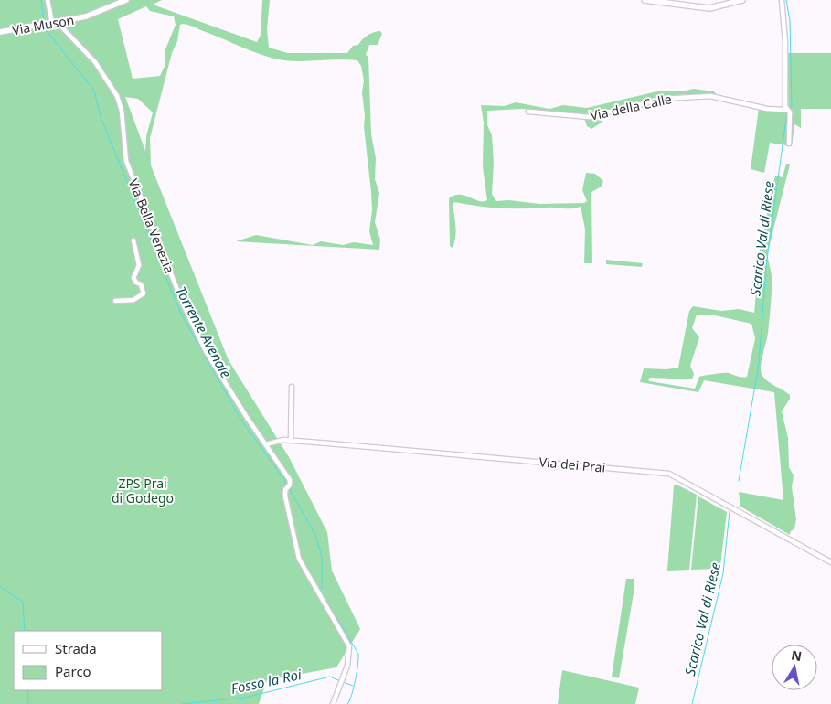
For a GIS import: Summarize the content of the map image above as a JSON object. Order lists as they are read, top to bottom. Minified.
{"streets":{"main road":["Via Muson"],"street":["Via della Calle","Via Bella Venezia","Via dei Prai"]},"crossings":[["Via Muson","Via Bella Venezia"],["Via Bella Venezia","Via dei Prai"]],"water":["Scarico Val di Riese","Torrente Avenale","Fosso la Roi"],"parks":["ZPS Prai di Godego"],"legend":["Strada","Parco"],"north":"top"}
